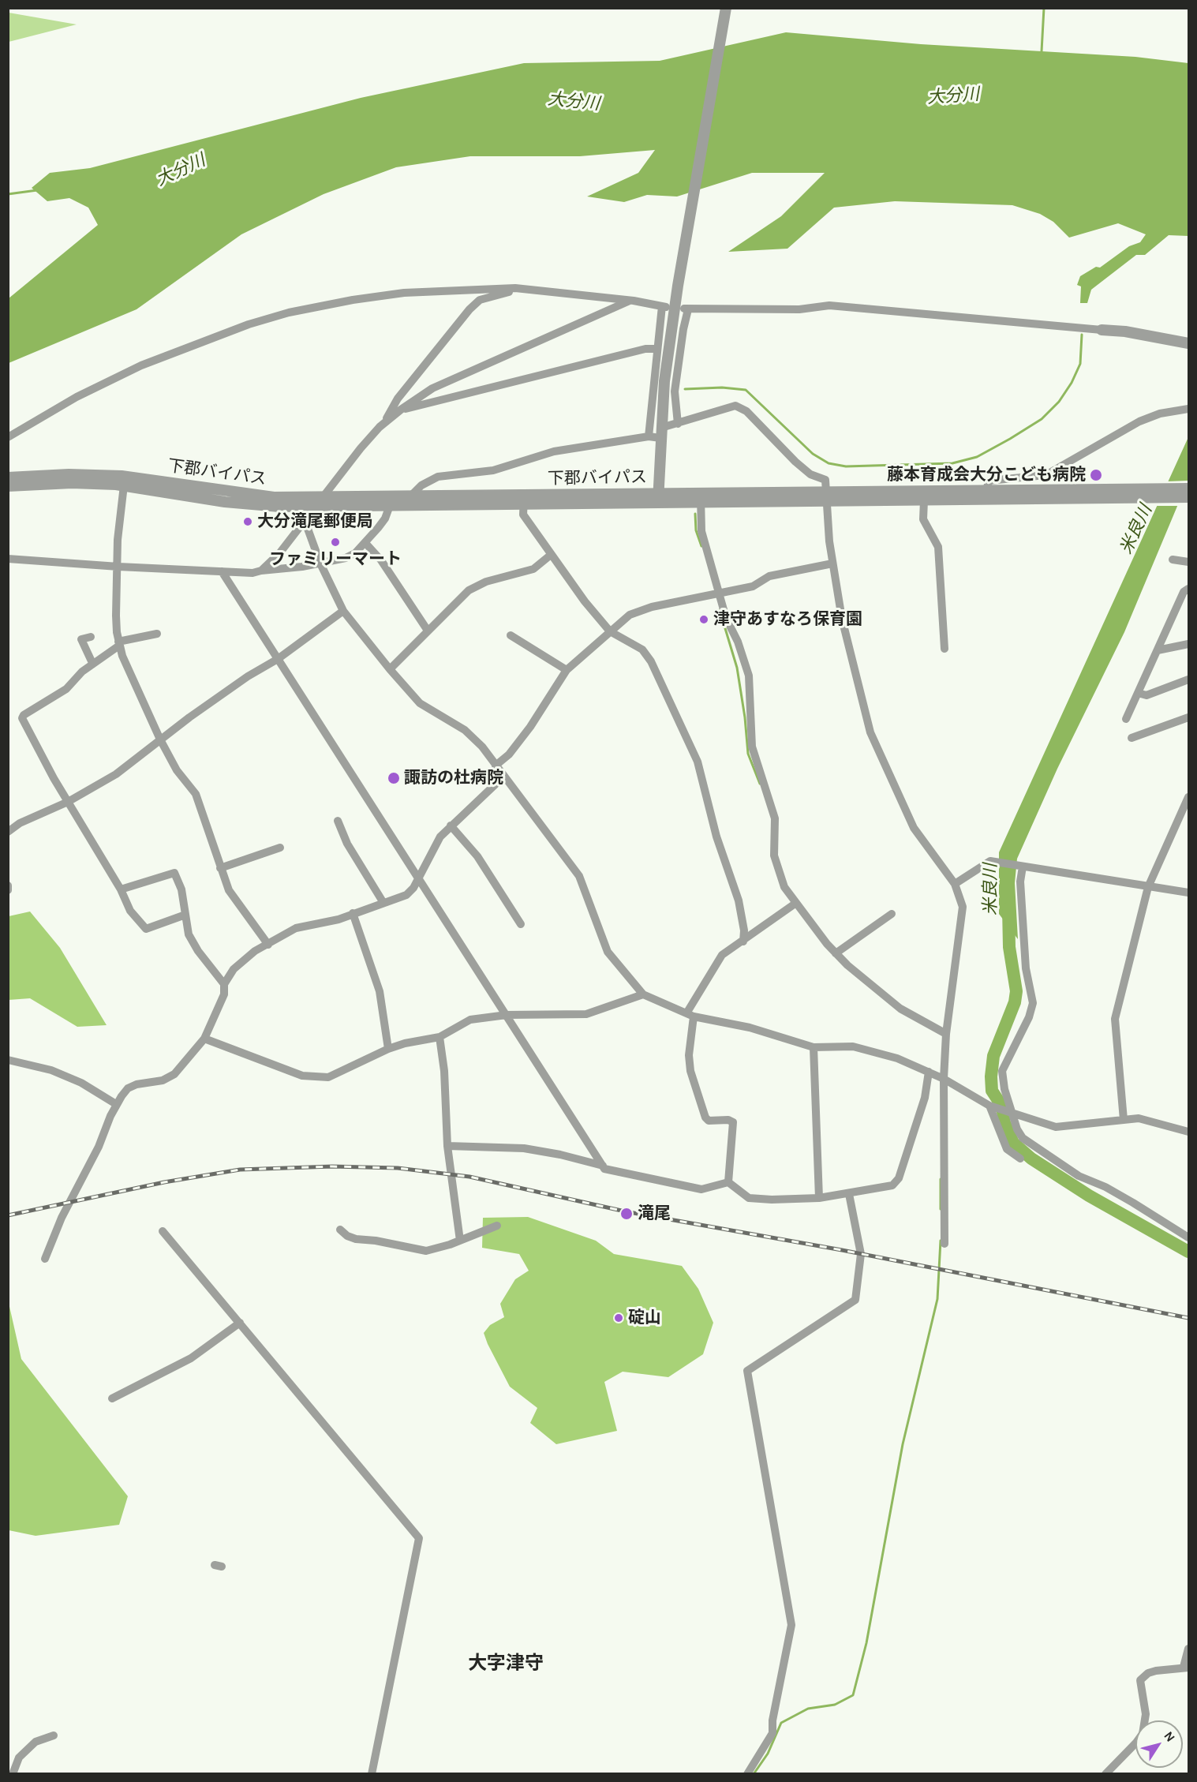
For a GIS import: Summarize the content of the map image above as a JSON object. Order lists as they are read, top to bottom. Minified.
{"streets":{"street":["下郡バイパス"]},"districts":["大字津守"],"water":["大分川","米良川"],"places":["藤本育成会大分こども病院","大分滝尾郵便局","ファミリーマート","津守あすなろ保育園","諏訪の杜病院","滝尾","碇山"],"north":"top right"}
